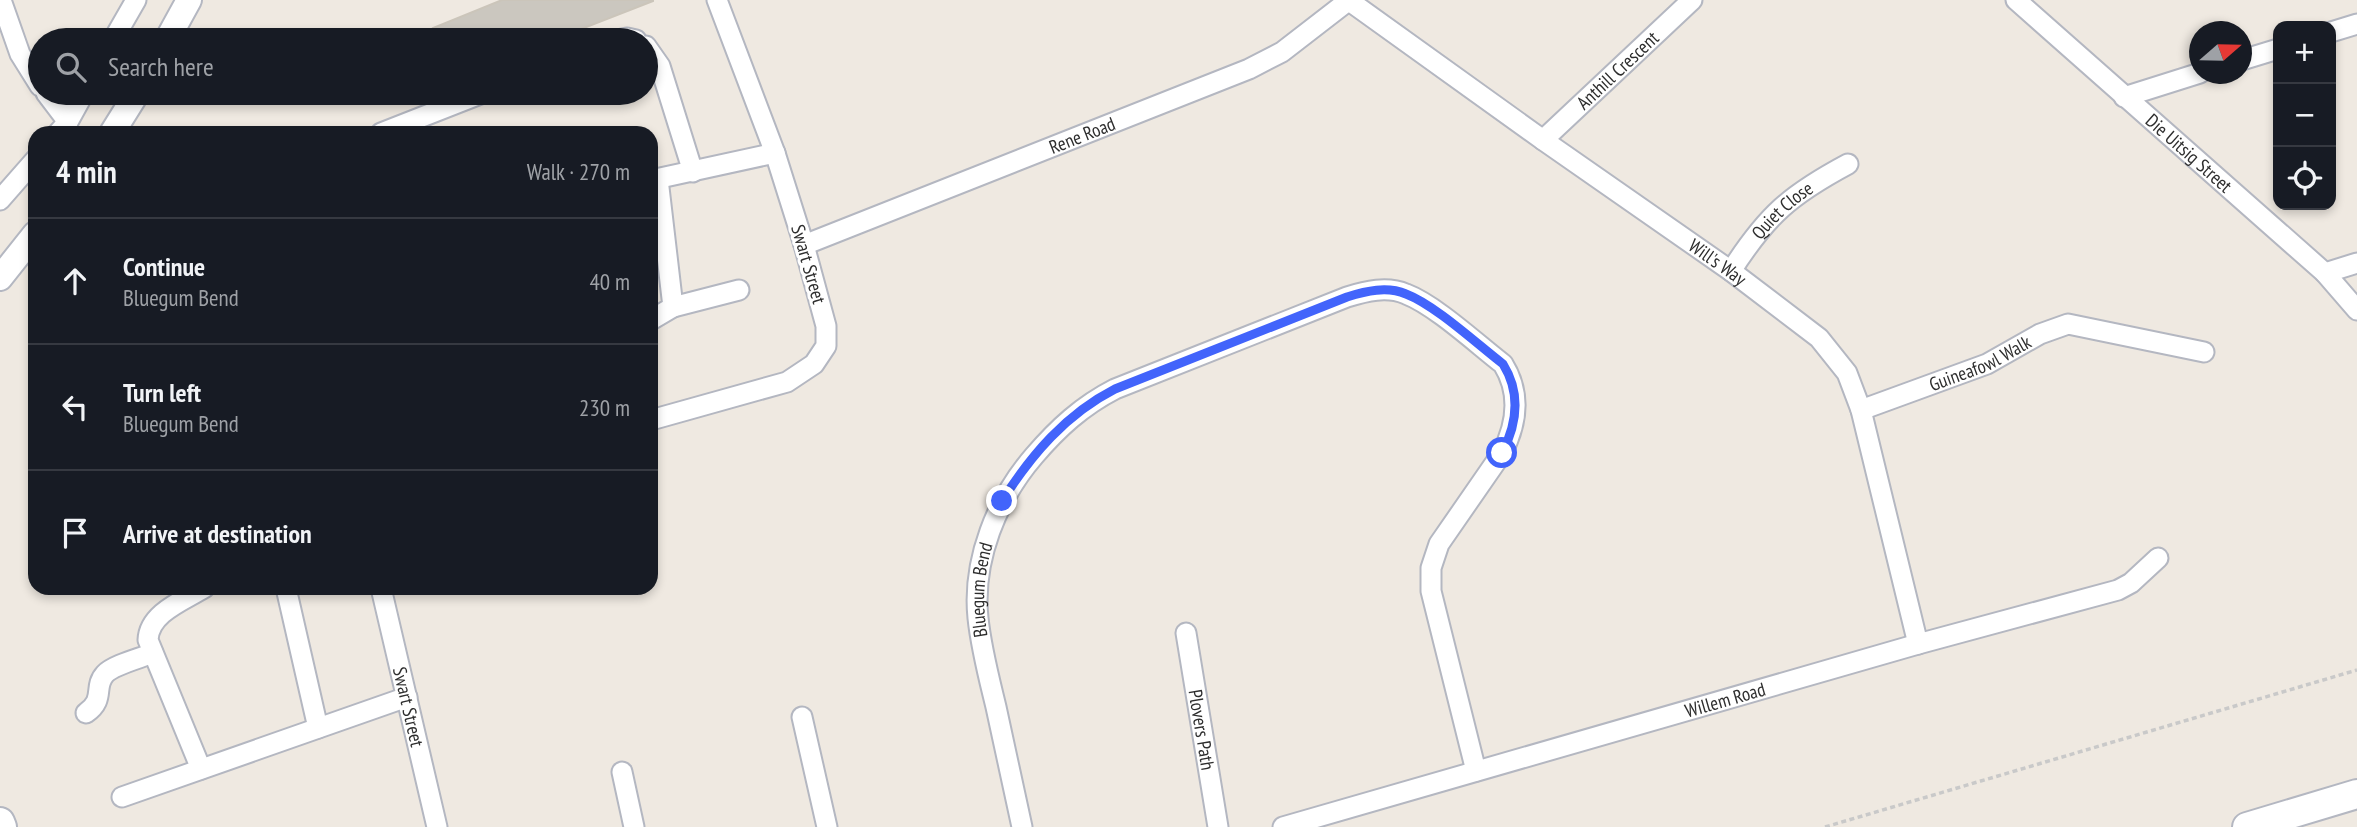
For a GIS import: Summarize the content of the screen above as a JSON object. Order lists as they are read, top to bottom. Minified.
{"streets":{"street":["Anthill Crescent","Rene Road","Die Uitsig Street","Quiet Close","Will's Way","Swart Street","Guineafowl Walk","Bluegum Bend","Willem Road","Plovers Path"]},"crossings":[["Anthill Crescent","Will's Way"],["Rene Road","Will's Way"],["Rene Road","Swart Street"],["Quiet Close","Will's Way"],["Will's Way","Guineafowl Walk"],["Will's Way","Willem Road"],["Bluegum Bend","Willem Road"]],"north":"right","page":{"map_buttons":["+","−"],"search":"Search here","heading":["4 min","Walk · 270 m"],"list":[["Continue","Bluegum Bend","40 m"],["Turn left","Bluegum Bend","230 m"],"Arrive at destination"]}}
